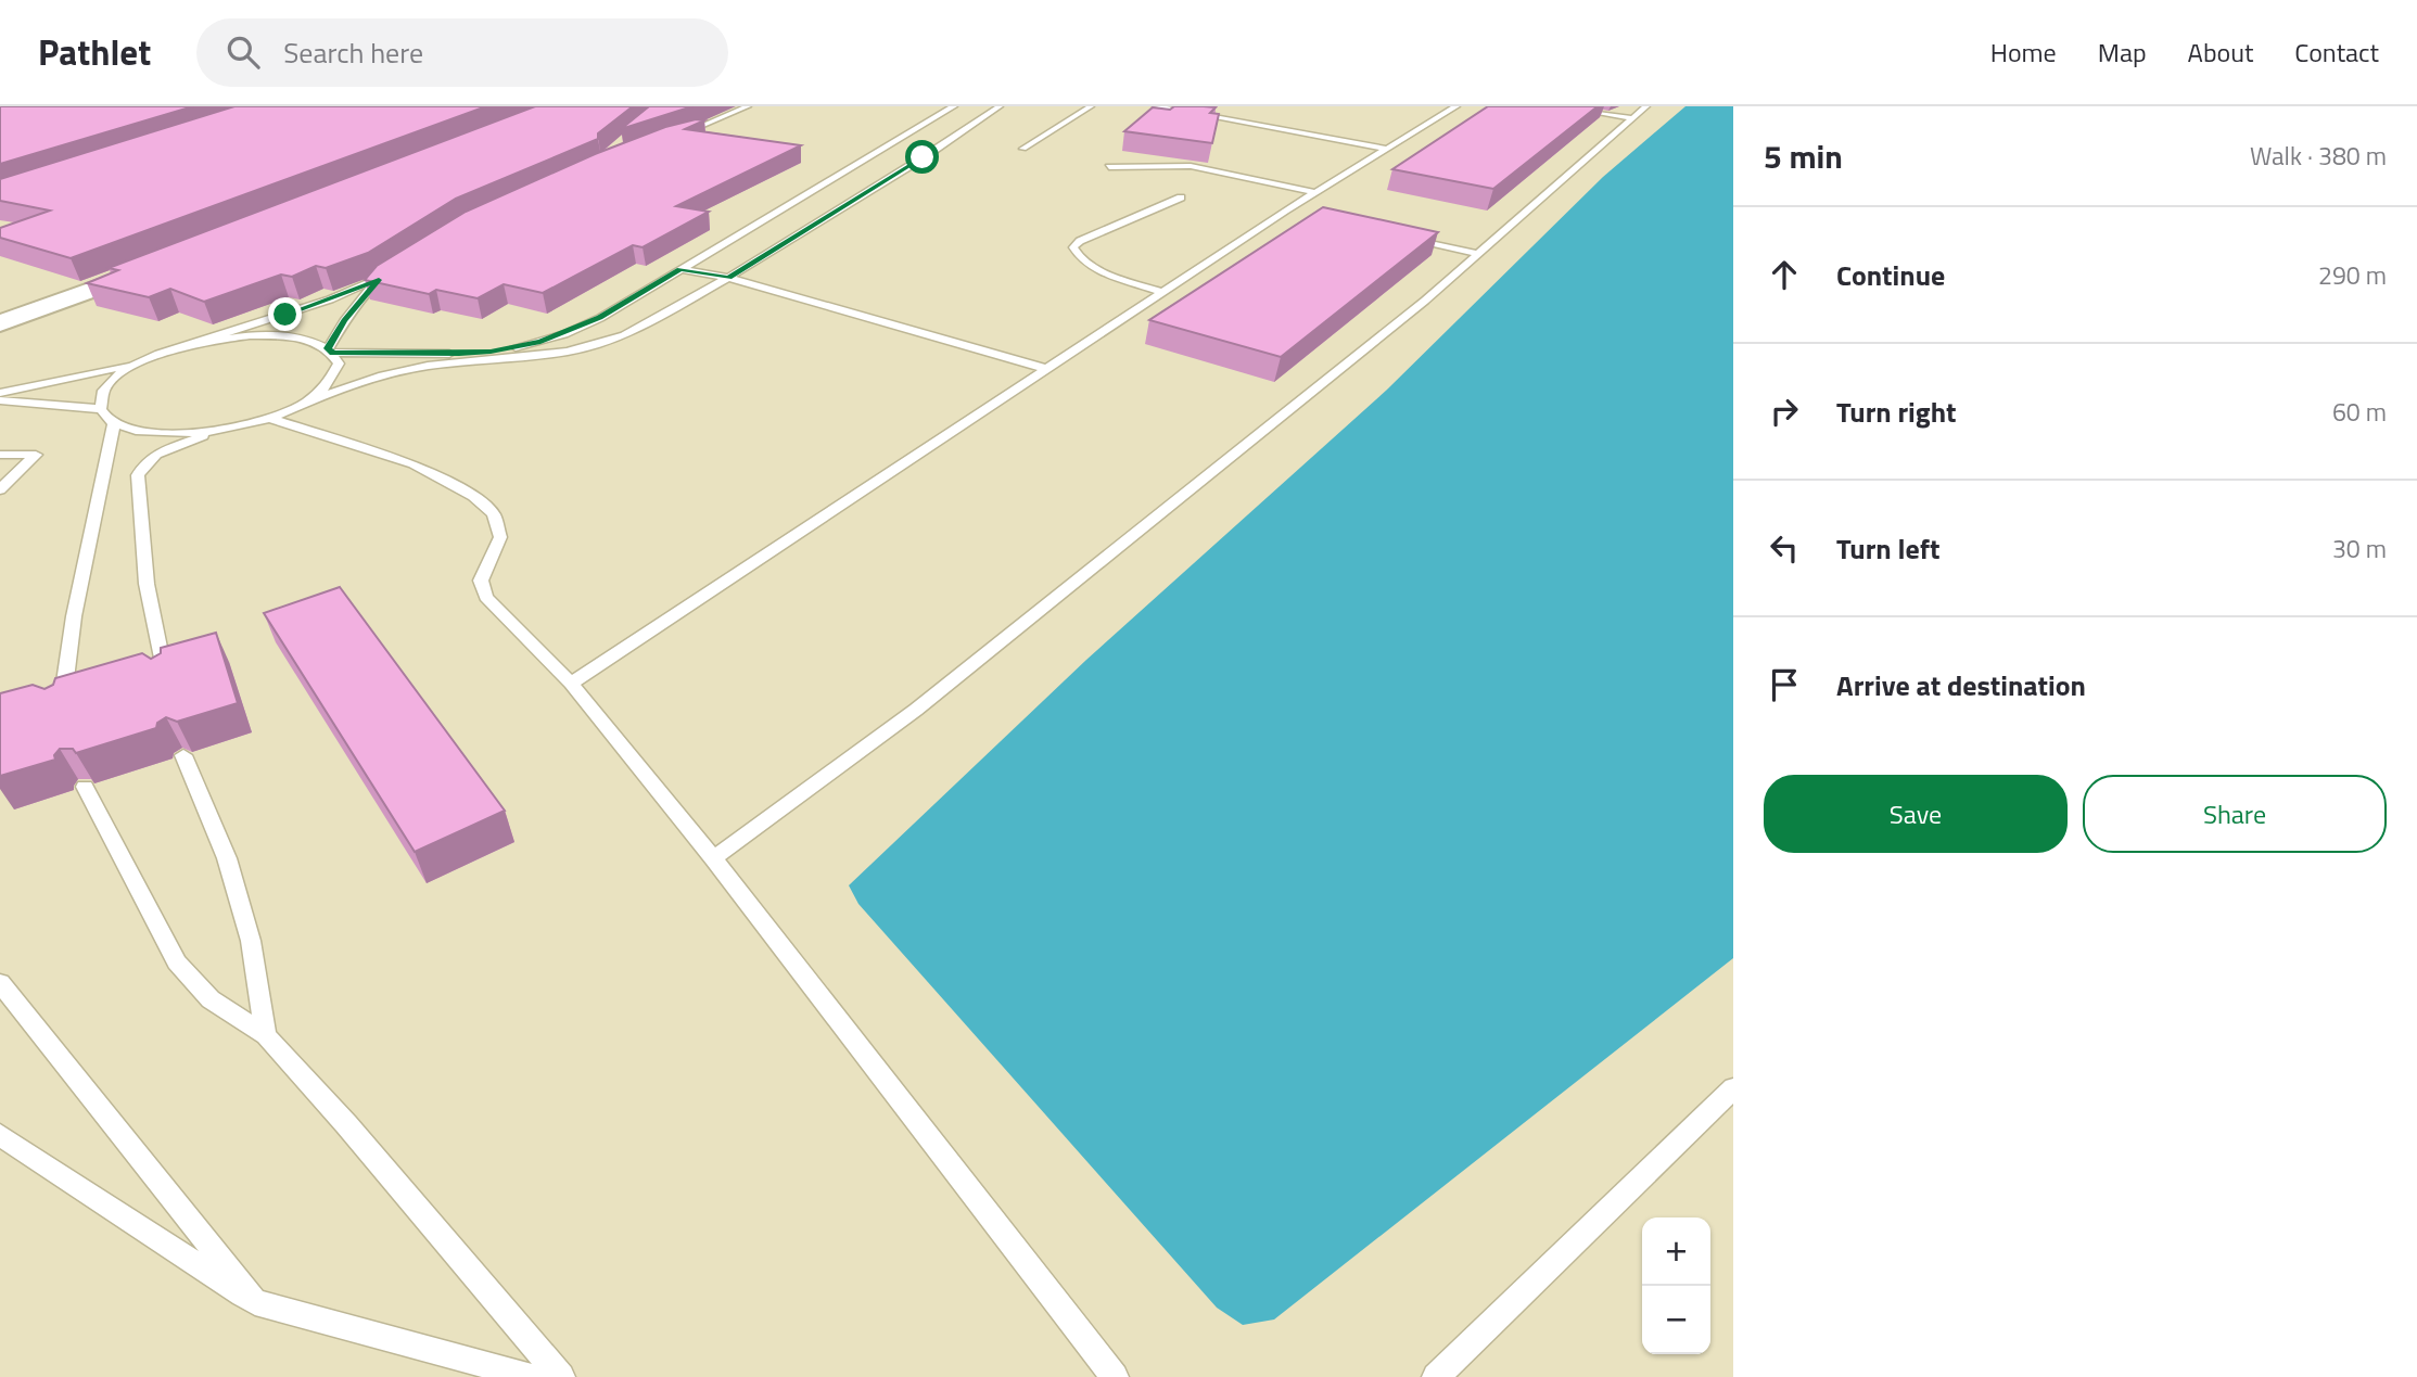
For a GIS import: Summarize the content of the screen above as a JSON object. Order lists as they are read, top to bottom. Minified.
{"page":{"header":"Pathlet","search":"Search here","nav":["Home","Map","About","Contact"],"heading":["5 min","Walk · 380 m"],"list":[["Continue","290 m"],["Turn right","60 m"],["Turn left","30 m"],"Arrive at destination"],"buttons":["Save","Share"],"map_buttons":["+","−"]}}
